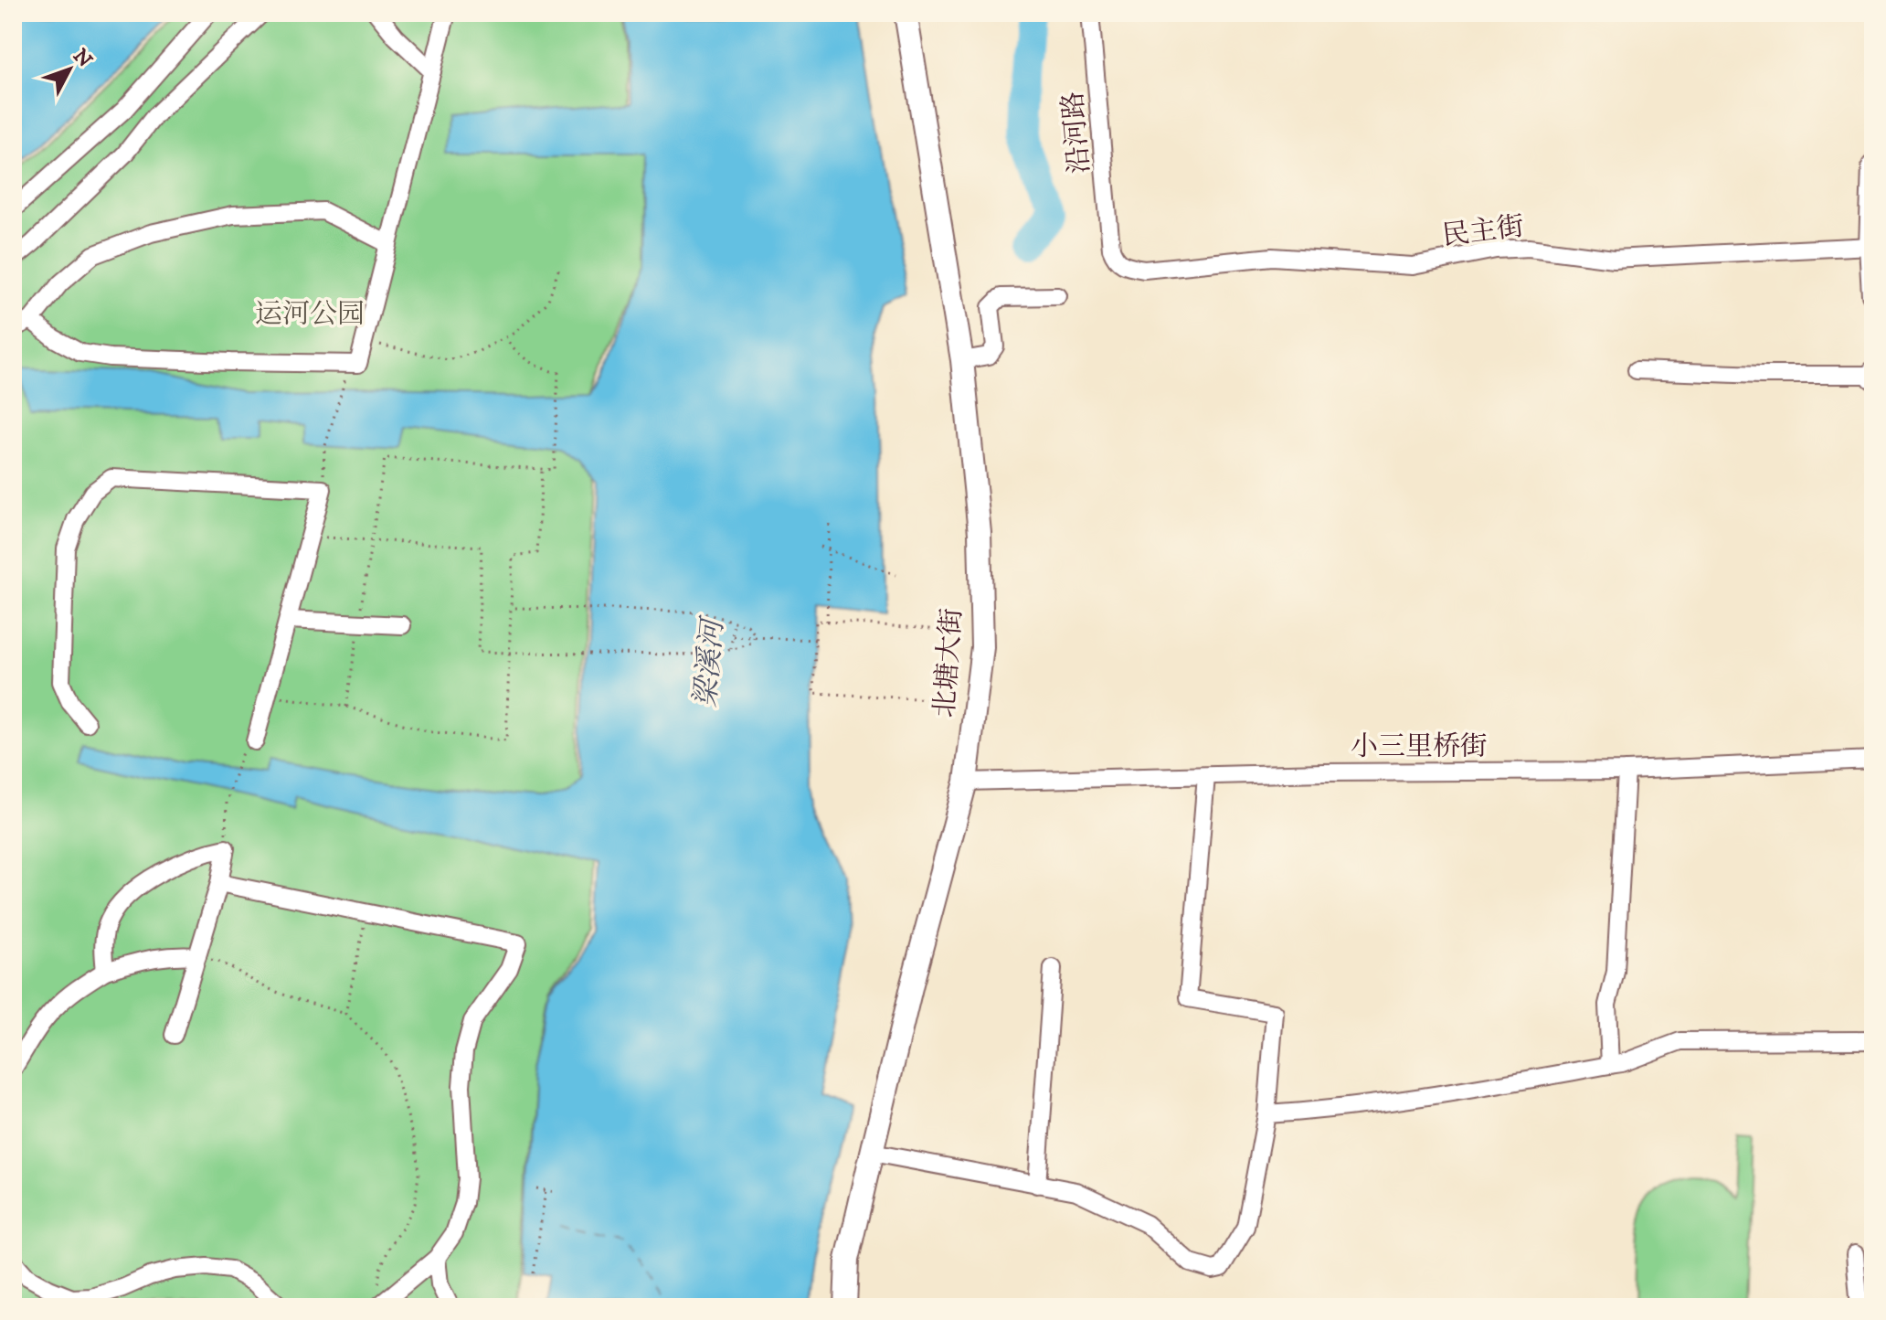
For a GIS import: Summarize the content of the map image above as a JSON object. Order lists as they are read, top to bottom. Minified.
{"streets":{"main road":["北塘大街"],"street":["沿河路","民主街","小三里桥街"]},"crossings":[["沿河路","民主街"],["北塘大街","小三里桥街"]],"water":["梁溪河"],"parks":["运河公园"],"north":"top right"}
